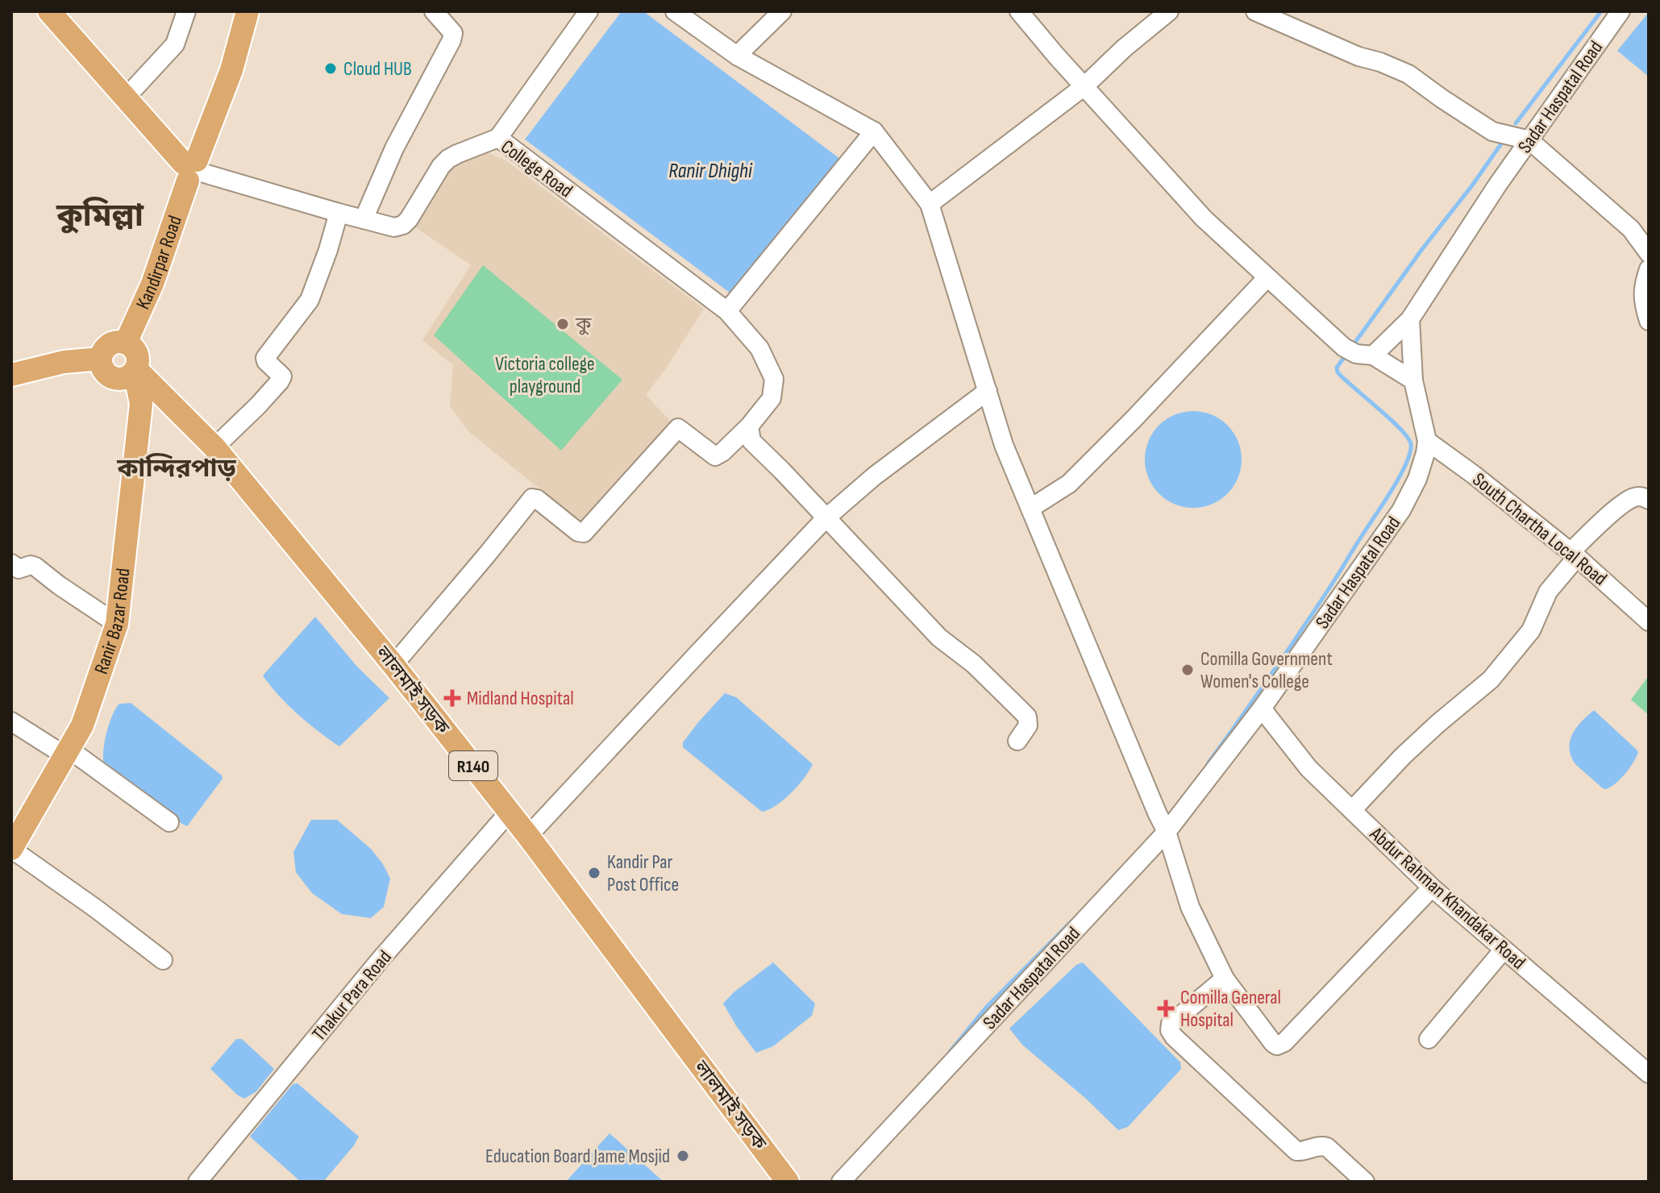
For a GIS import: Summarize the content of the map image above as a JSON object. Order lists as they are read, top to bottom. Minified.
{"streets":{"main road":["Kandirpar Road","Ranir Bazar Road","লালমাই সড়ক","R140"],"street":["Sadar Haspatal Road","College Road","South Chartha Local Road","Abdur Rahman Khandakar Road","Thakur Para Road"]},"crossings":[["Sadar Haspatal Road","South Chartha Local Road"],["Sadar Haspatal Road","Abdur Rahman Khandakar Road"],["College Road","Kandirpar Road"],["College Road","লালমাই সড়ক"],["Kandirpar Road","Ranir Bazar Road"],["Kandirpar Road","লালমাই সড়ক"],["Ranir Bazar Road","লালমাই সড়ক"],["লালমাই সড়ক","Thakur Para Road"]],"districts":["কুমিল্লা","কান্দিরপাড়"],"water":["Ranir Dhighi"],"parks":["Victoria college playground"],"places":{"other":["Cloud HUB","কু","Comilla Government Women's College","Kandir Par Post Office","Education Board Jame Mosjid"],"health":["Midland Hospital","Comilla General Hospital"]}}
